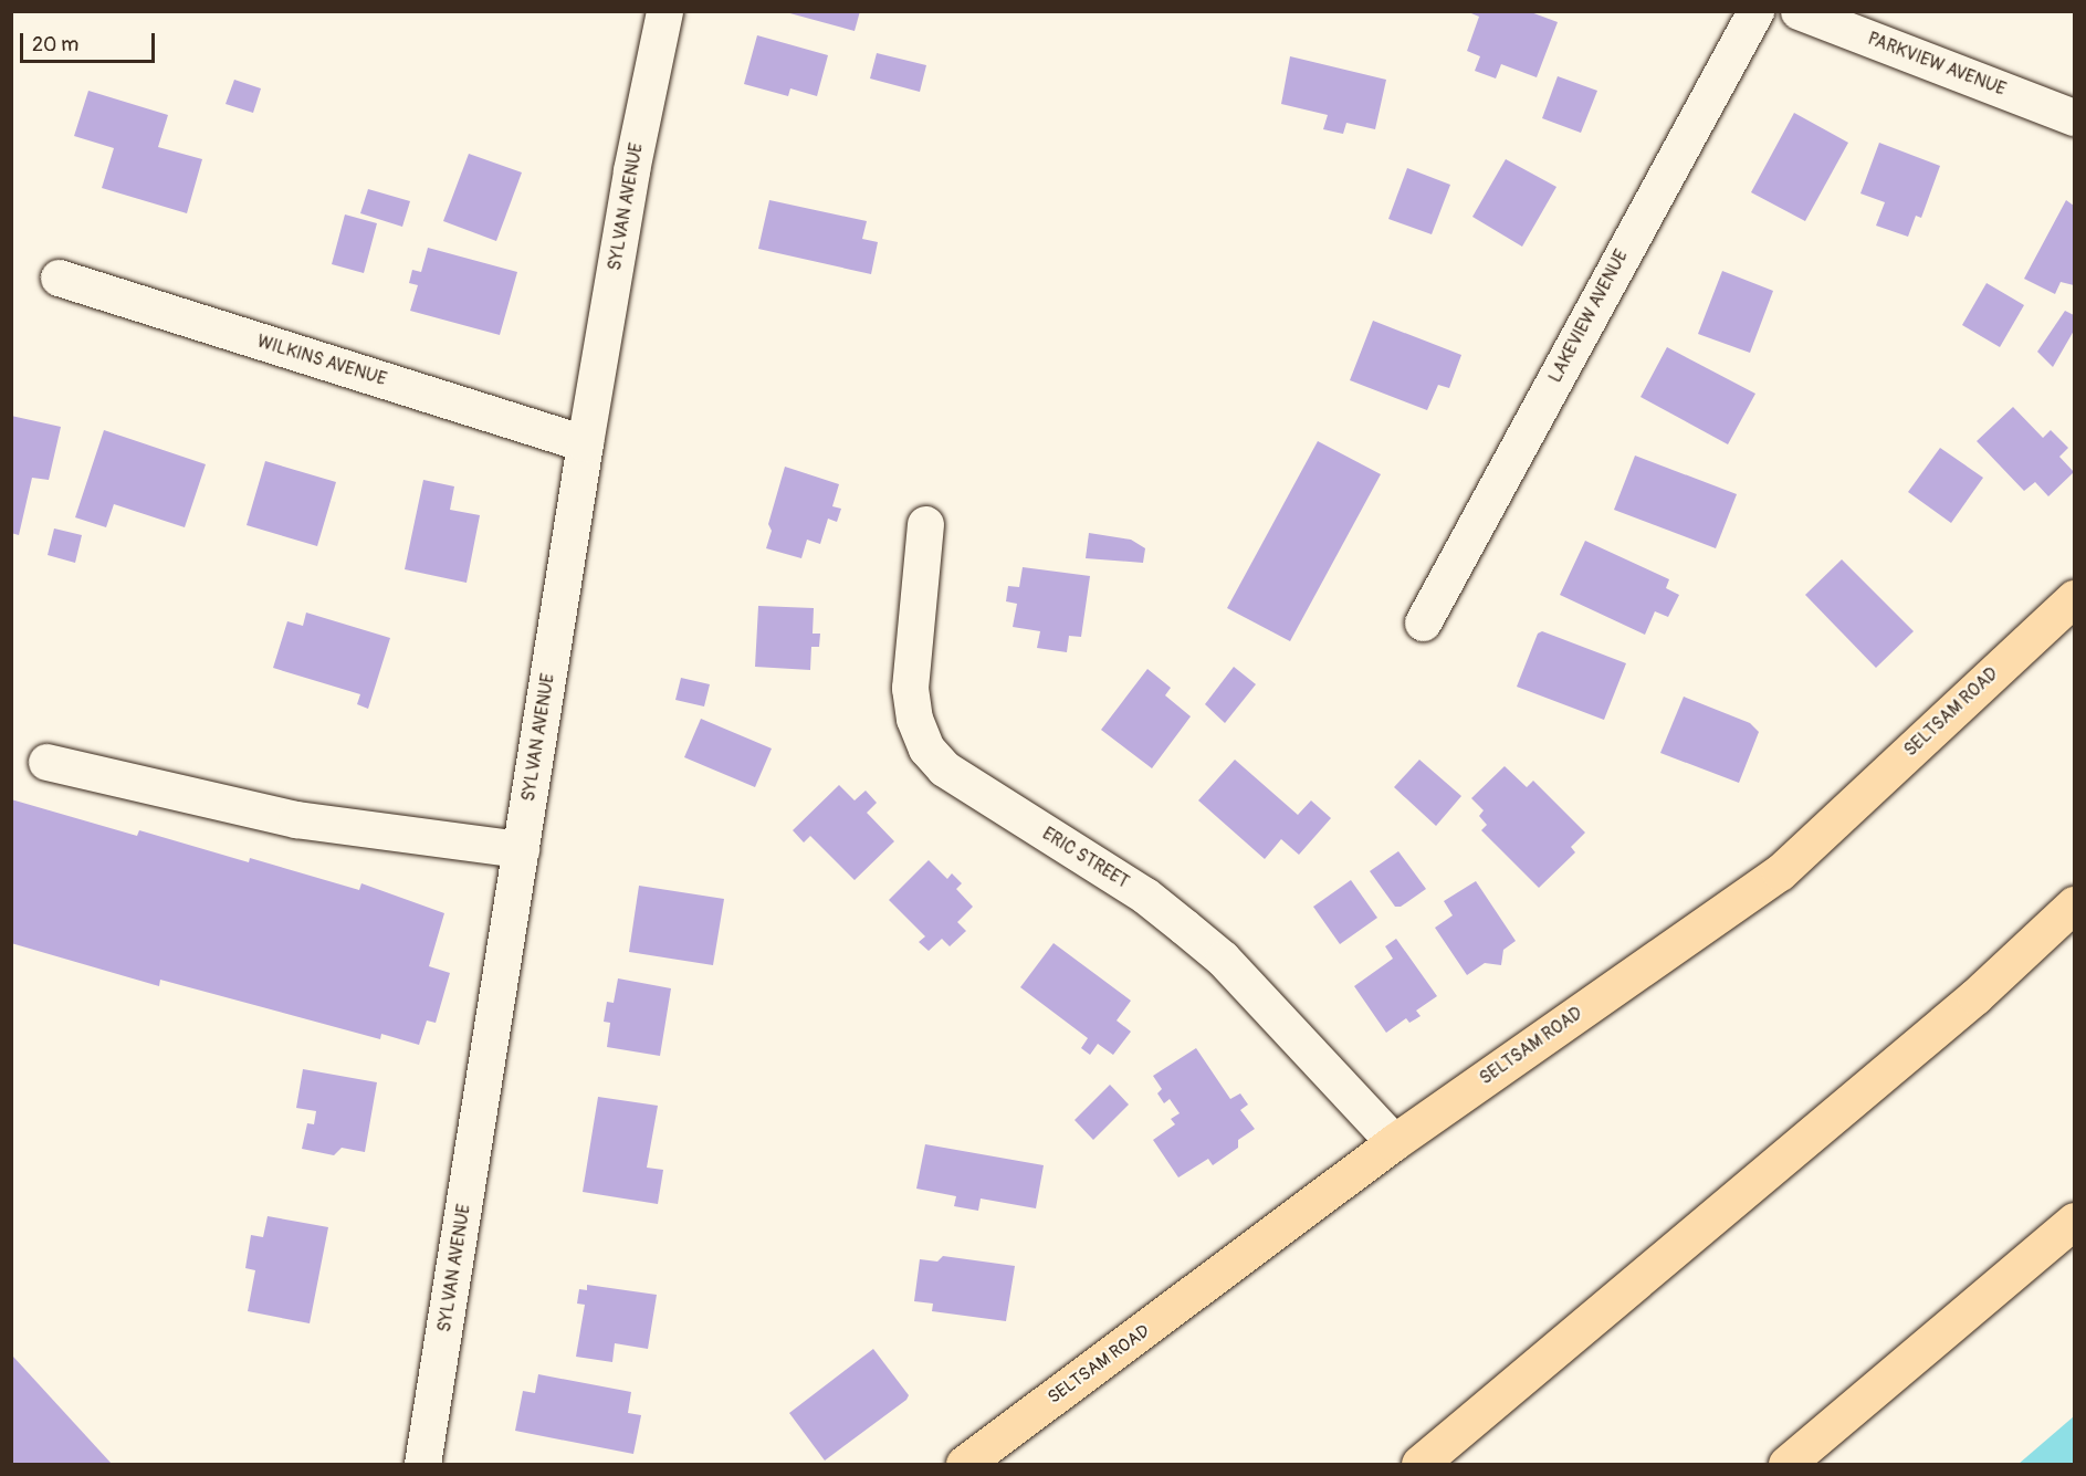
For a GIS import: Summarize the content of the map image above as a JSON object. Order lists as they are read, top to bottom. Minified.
{"streets":{"main road":["SELTSAM ROAD"],"street":["PARKVIEW AVENUE","SYLVAN AVENUE","LAKEVIEW AVENUE","WILKINS AVENUE","ERIC STREET"]},"crossings":[["SYLVAN AVENUE","WILKINS AVENUE"],["SELTSAM ROAD","ERIC STREET"]],"scale_bar":"20 m"}
